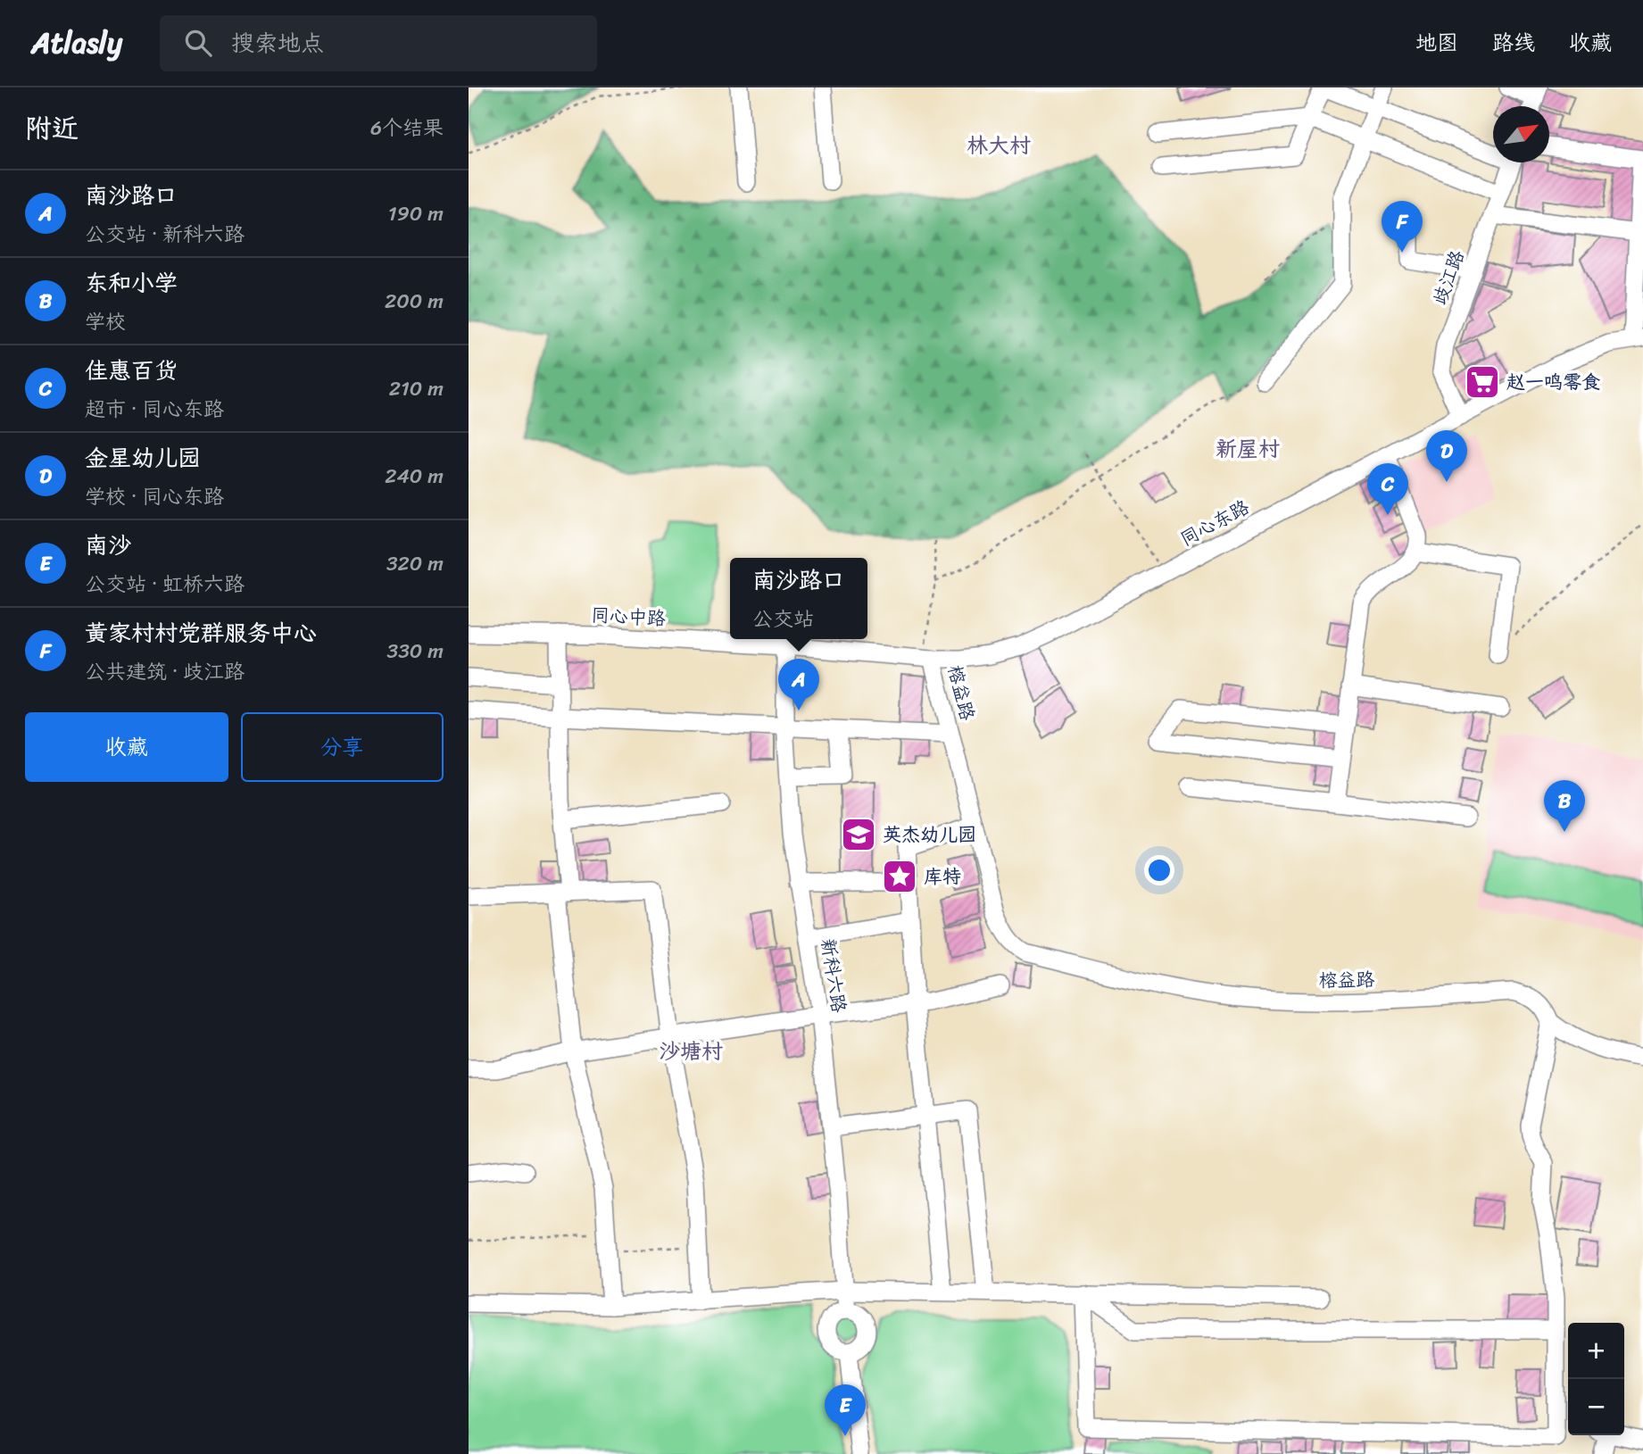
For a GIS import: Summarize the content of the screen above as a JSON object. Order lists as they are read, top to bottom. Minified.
{"streets":{"street":["歧江路","同心东路","同心中路","榕益路","新科六路"]},"crossings":[["歧江路","同心东路"],["同心东路","同心中路"],["同心东路","榕益路"],["同心东路","新科六路"],["同心中路","新科六路"]],"districts":["林大村","新屋村","沙塘村"],"places":{"supermarket":["赵一鸣零食"],"school or university":["英杰幼儿园"],"place":["库特"]},"north":"top right","page":{"header":"Atlasly","search":"搜索地点","nav":["地图","路线","收藏"],"heading":["附近","6个结果"],"list":[{"mark":"A","name":"南沙路口","note":"公交站 · 新科六路","value":"190 m"},{"mark":"B","name":"东和小学","note":"学校","value":"200 m"},{"mark":"C","name":"佳惠百货","note":"超市 · 同心东路","value":"210 m"},{"mark":"D","name":"金星幼儿园","note":"学校 · 同心东路","value":"240 m"},{"mark":"E","name":"南沙","note":"公交站 · 虹桥六路","value":"320 m"},{"mark":"F","name":"黄家村村党群服务中心","note":"公共建筑 · 歧江路","value":"330 m"}],"pins":["F","D","C","A","B","E"],"popup":["南沙路口","公交站"],"buttons":["收藏","分享"],"map_buttons":["+","−"]}}
